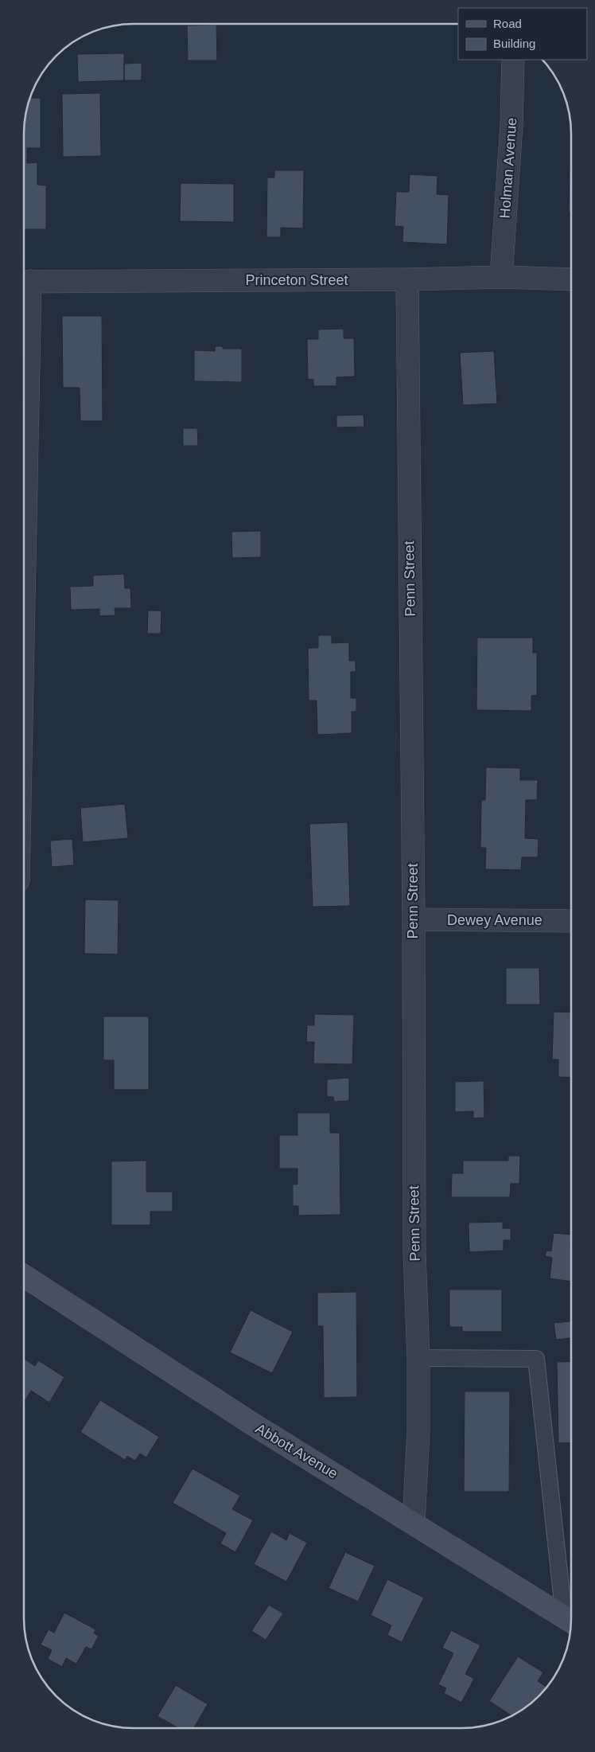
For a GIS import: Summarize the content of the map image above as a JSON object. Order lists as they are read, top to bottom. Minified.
{"streets":{"main road":["Abbott Avenue"],"street":["Holman Avenue","Princeton Street","Penn Street","Dewey Avenue"]},"crossings":[["Holman Avenue","Princeton Street"],["Princeton Street","Penn Street"],["Penn Street","Dewey Avenue"],["Penn Street","Abbott Avenue"]],"legend":["Road","Building"]}
